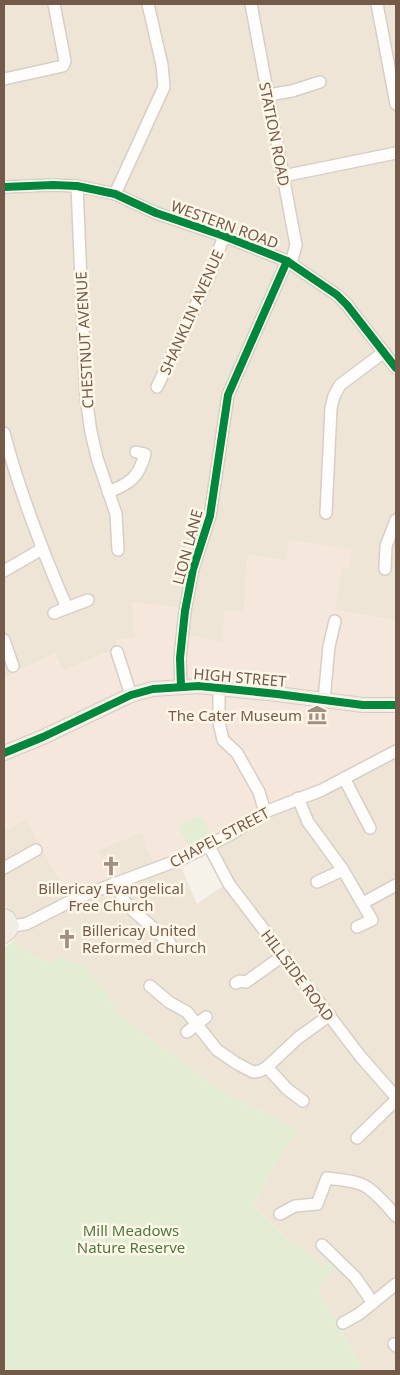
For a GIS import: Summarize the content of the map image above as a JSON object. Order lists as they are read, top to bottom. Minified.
{"streets":{"main road":["HIGH STREET"],"street":["STATION ROAD","WESTERN ROAD","SHANKLIN AVENUE","CHESTNUT AVENUE","LION LANE","CHAPEL STREET","HILLSIDE ROAD"]},"crossings":[["STATION ROAD","WESTERN ROAD"],["STATION ROAD","LION LANE"],["WESTERN ROAD","SHANKLIN AVENUE"],["WESTERN ROAD","CHESTNUT AVENUE"],["LION LANE","HIGH STREET"],["CHAPEL STREET","HILLSIDE ROAD"]],"parks":["Mill Meadows Nature Reserve"],"places":{"museum":["The Cater Museum"],"church":["Billericay Evangelical Free Church","Billericay United Reformed Church"]}}
